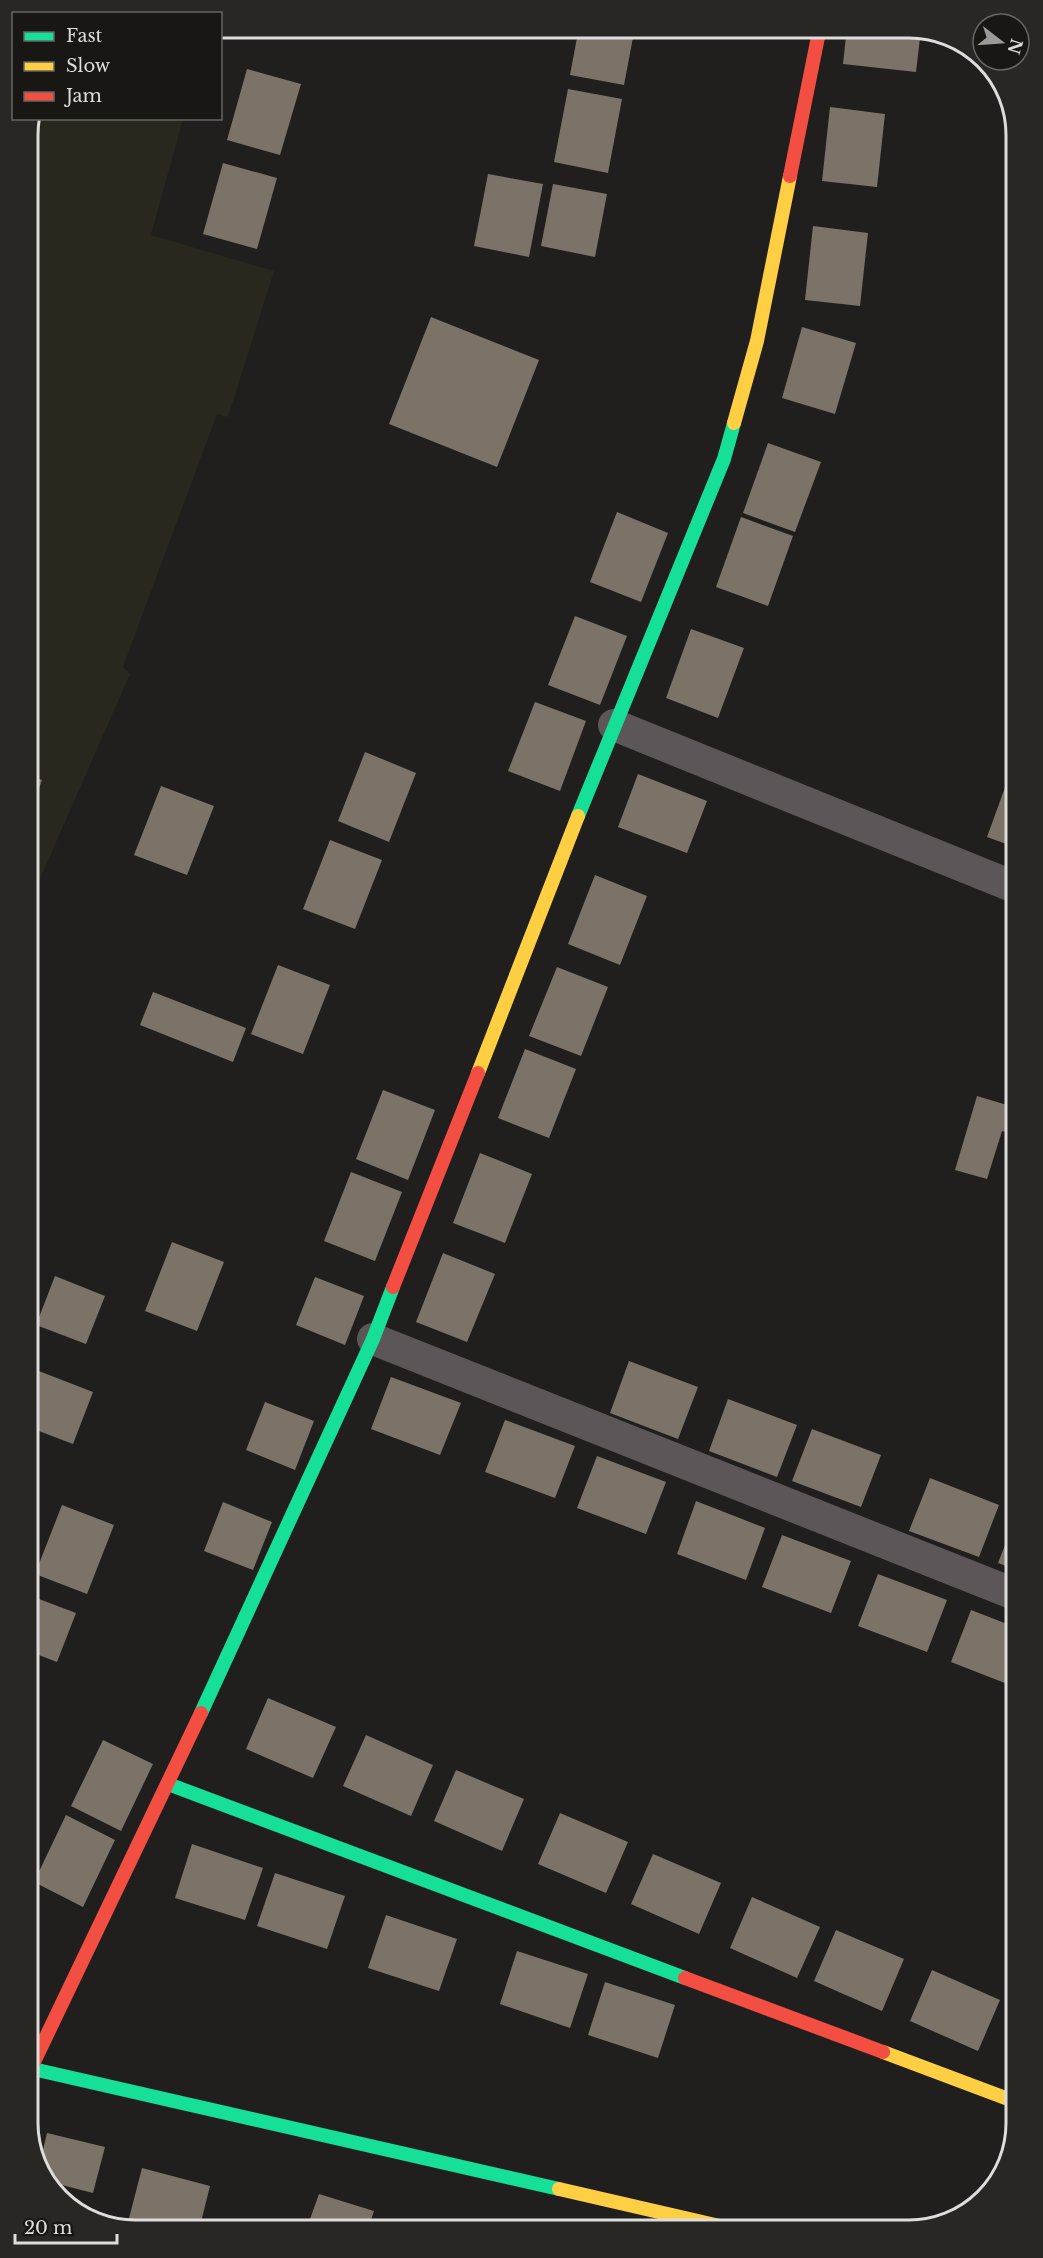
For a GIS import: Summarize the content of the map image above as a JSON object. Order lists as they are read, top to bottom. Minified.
{"legend":["Fast","Slow","Jam"],"scale_bar":"20 m","north":"right"}
